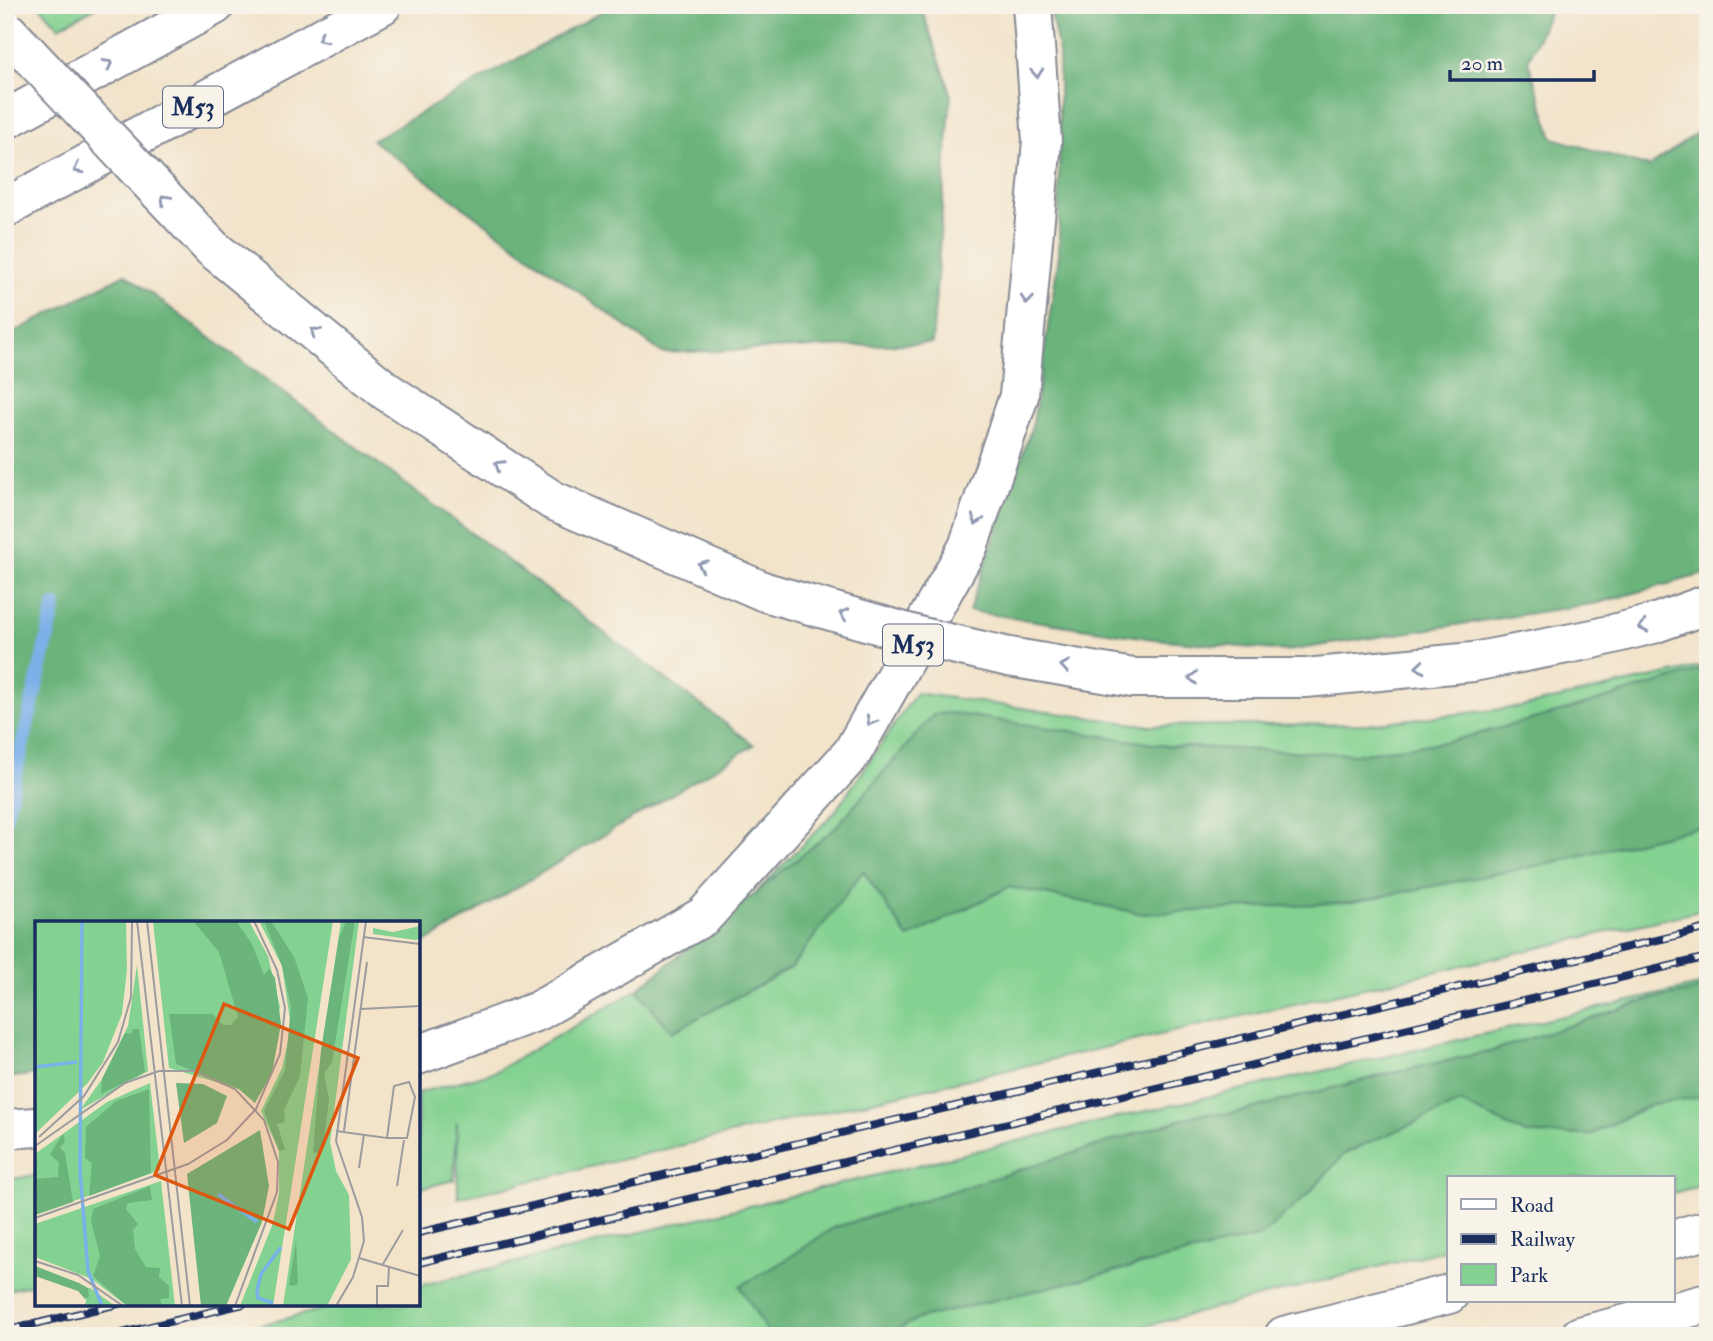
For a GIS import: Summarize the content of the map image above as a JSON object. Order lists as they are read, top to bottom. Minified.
{"streets":{"main road":["M53"]},"legend":["Road","Railway","Park"],"scale_bar":"20 m"}
